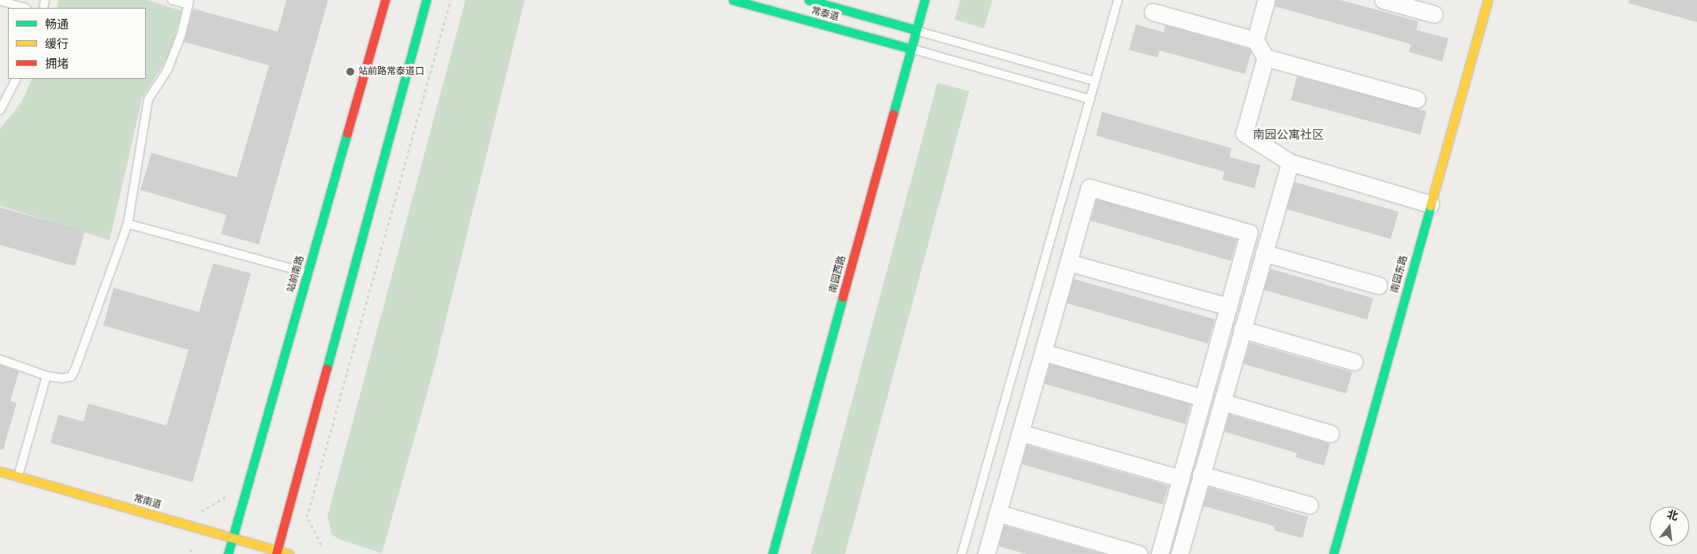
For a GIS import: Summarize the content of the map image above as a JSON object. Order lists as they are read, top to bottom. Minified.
{"streets":{"street":["常泰道","站前南路","南园西路","南园东路","常南道"]},"crossings":[["常泰道","南园西路"],["站前南路","常南道"]],"districts":["南园公寓社区"],"places":["站前路常泰道口"],"legend":["畅通","缓行","拥堵"],"north":"top"}
